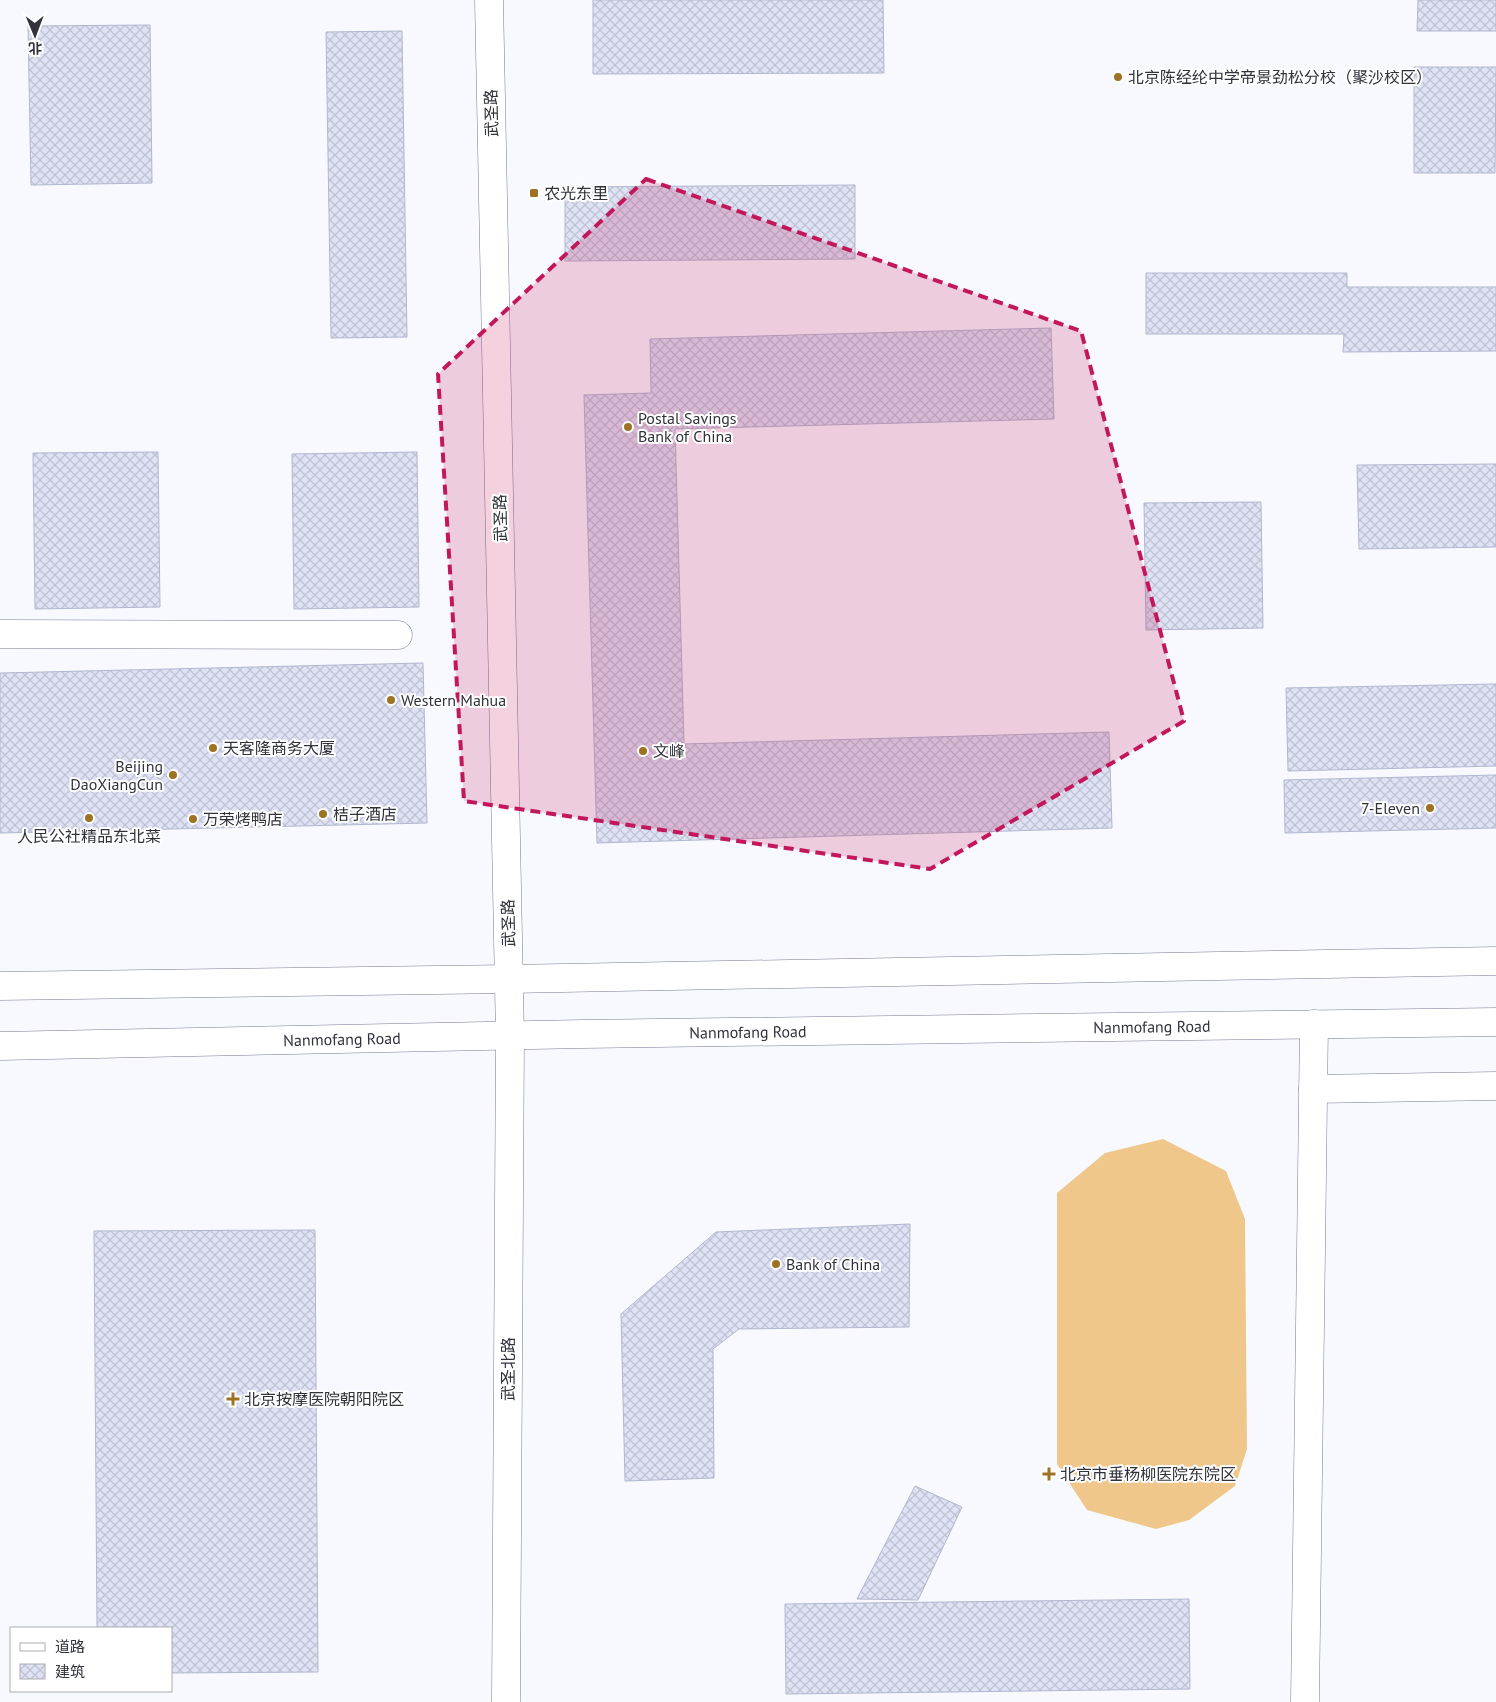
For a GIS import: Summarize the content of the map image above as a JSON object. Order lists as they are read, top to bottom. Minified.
{"streets":{"main road":["武圣路","Nanmofang Road","武圣北路"]},"crossings":[["武圣路","Nanmofang Road"],["武圣路","武圣北路"],["Nanmofang Road","武圣北路"]],"places":{"other":["北京陈经纶中学帝景劲松分校（聚沙校区）","Postal Savings Bank of China","Western Mahua","天客隆商务大厦","文峰","Beijing DaoXiangCun","7-Eleven","桔子酒店","人民公社精品东北菜","万荣烤鸭店","Bank of China"],"transit":["农光东里"],"health":["北京按摩医院朝阳院区","北京市垂杨柳医院东院区"]},"legend":["道路","建筑"],"north":"bottom"}
